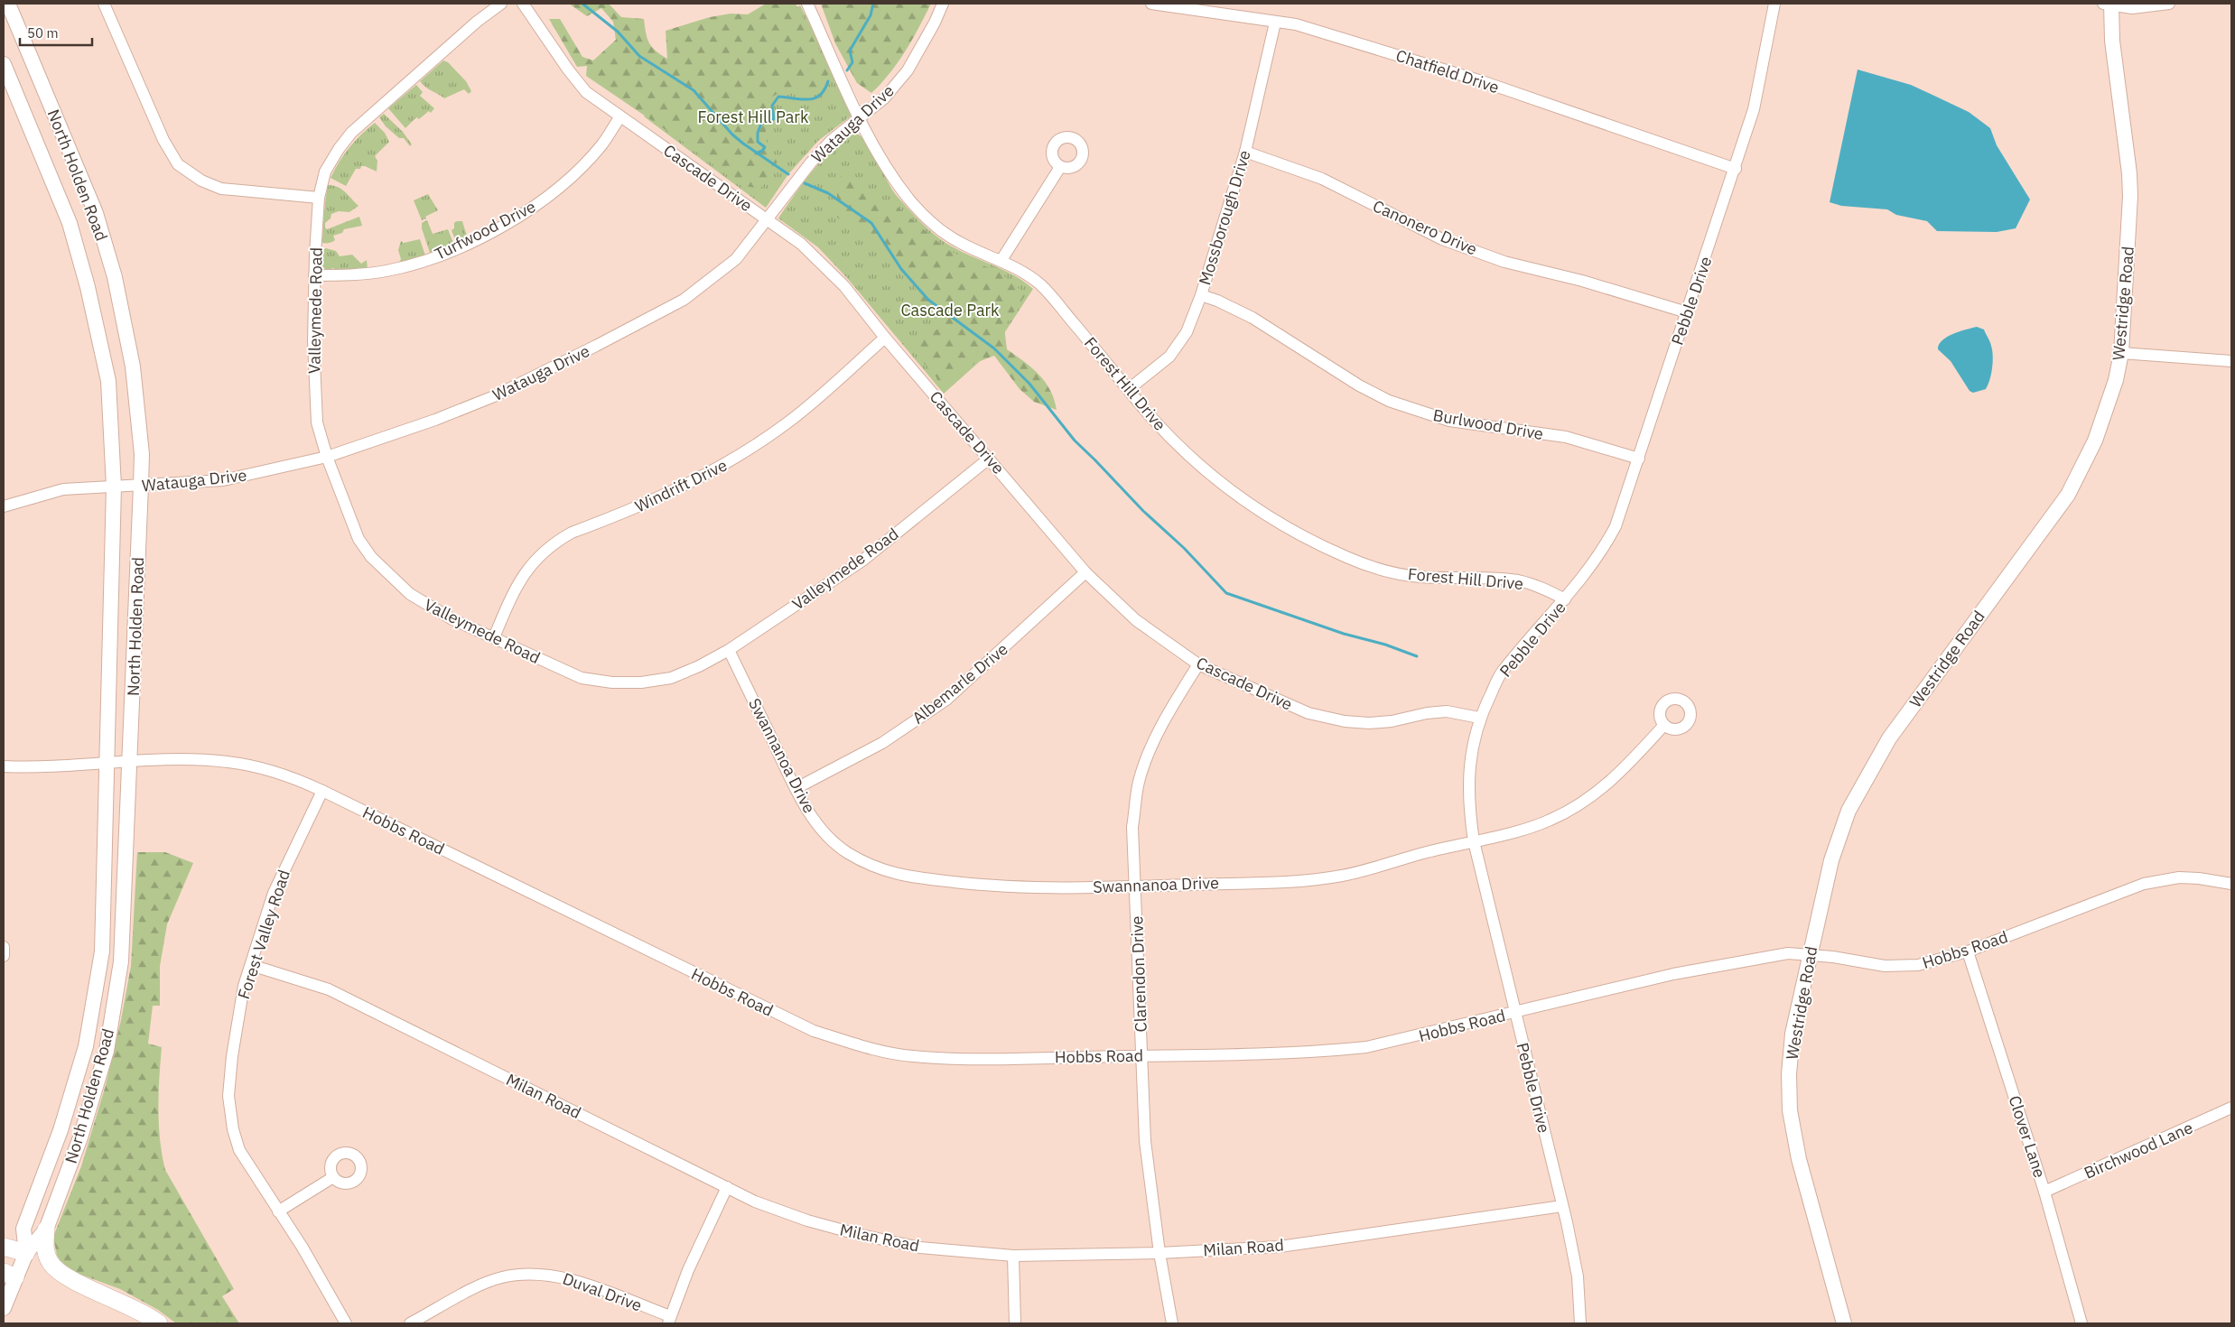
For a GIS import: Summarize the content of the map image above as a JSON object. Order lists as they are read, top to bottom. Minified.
{"streets":{"main road":["North Holden Road","Westridge Road"],"street":["Chatfield Drive","Watauga Drive","Cascade Drive","Mossborough Drive","Canonero Drive","Turfwood Drive","Pebble Drive","Valleymede Road","Forest Hill Drive","Burlwood Drive","Windrift Drive","Albemarle Drive","Swannanoa Drive","Hobbs Road","Forest Valley Road","Clarendon Drive","Milan Road","Clover Lane","Birchwood Lane","Duval Drive"]},"crossings":[["Chatfield Drive","Mossborough Drive"],["Chatfield Drive","Pebble Drive"],["Watauga Drive","North Holden Road"],["Watauga Drive","Cascade Drive"],["Watauga Drive","Valleymede Road"],["Watauga Drive","Forest Hill Drive"],["North Holden Road","Hobbs Road"],["Cascade Drive","Turfwood Drive"],["Cascade Drive","Pebble Drive"],["Cascade Drive","Valleymede Road"],["Cascade Drive","Windrift Drive"],["Cascade Drive","Albemarle Drive"],["Cascade Drive","Clarendon Drive"],["Mossborough Drive","Canonero Drive"],["Mossborough Drive","Forest Hill Drive"],["Mossborough Drive","Burlwood Drive"],["Canonero Drive","Pebble Drive"],["Turfwood Drive","Valleymede Road"],["Pebble Drive","Forest Hill Drive"],["Pebble Drive","Burlwood Drive"],["Pebble Drive","Swannanoa Drive"],["Pebble Drive","Hobbs Road"],["Pebble Drive","Milan Road"],["Westridge Road","Hobbs Road"],["Valleymede Road","Windrift Drive"],["Valleymede Road","Swannanoa Drive"],["Albemarle Drive","Swannanoa Drive"],["Swannanoa Drive","Clarendon Drive"],["Hobbs Road","Forest Valley Road"],["Hobbs Road","Clarendon Drive"],["Hobbs Road","Clover Lane"],["Forest Valley Road","Milan Road"],["Clarendon Drive","Milan Road"],["Clover Lane","Birchwood Lane"]],"parks":["Forest Hill Park","Cascade Park"],"scale_bar":"50 m"}
